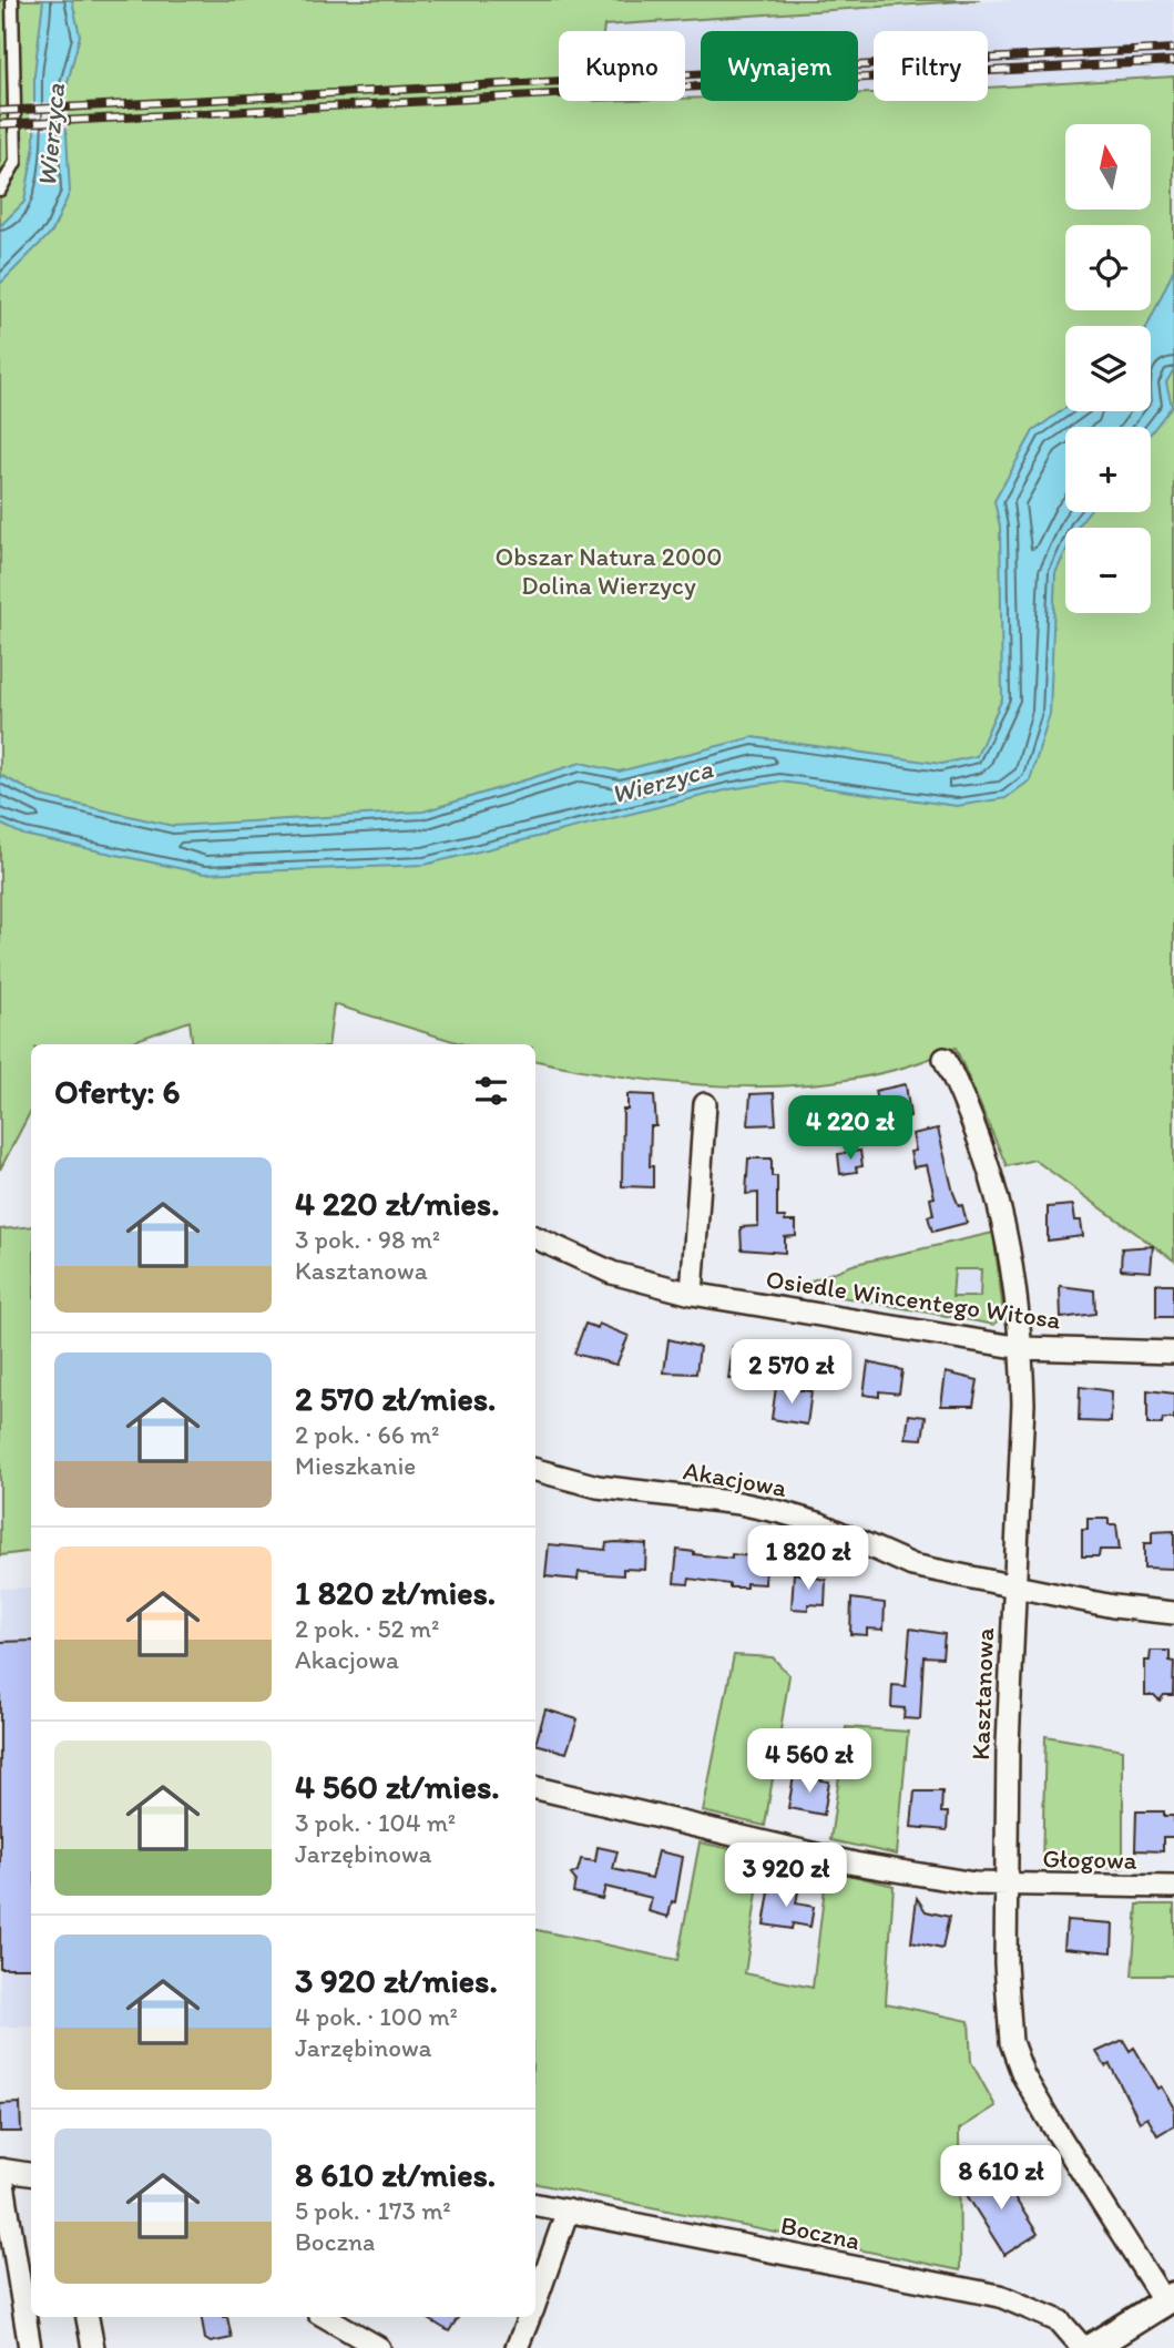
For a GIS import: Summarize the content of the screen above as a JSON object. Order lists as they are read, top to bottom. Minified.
{"streets":{"street":["Osiedle Wincentego Witosa","Akacjowa","Kasztanowa","Głogowa","Boczna"]},"crossings":[["Osiedle Wincentego Witosa","Kasztanowa"],["Akacjowa","Kasztanowa"],["Kasztanowa","Głogowa"]],"water":["Wierzyca"],"parks":["Obszar Natura 2000 Dolina Wierzycy"],"north":"top","page":{"chip":["Kupno","Wynajem","Filtry"],"map_buttons":["+","−"],"heading":"Oferty: 6","price":["4 220 zł","2 570 zł","1 820 zł","4 560 zł","3 920 zł","8 610 zł"],"list":[{"name":"4 220 zł/mies.","note":"3 pok. · 98 m² · Kasztanowa"},{"name":"2 570 zł/mies.","note":"2 pok. · 66 m² · Mieszkanie"},{"name":"1 820 zł/mies.","note":"2 pok. · 52 m² · Akacjowa"},{"name":"4 560 zł/mies.","note":"3 pok. · 104 m² · Jarzębinowa"},{"name":"3 920 zł/mies.","note":"4 pok. · 100 m² · Jarzębinowa"},{"name":"8 610 zł/mies.","note":"5 pok. · 173 m² · Boczna"}]}}
